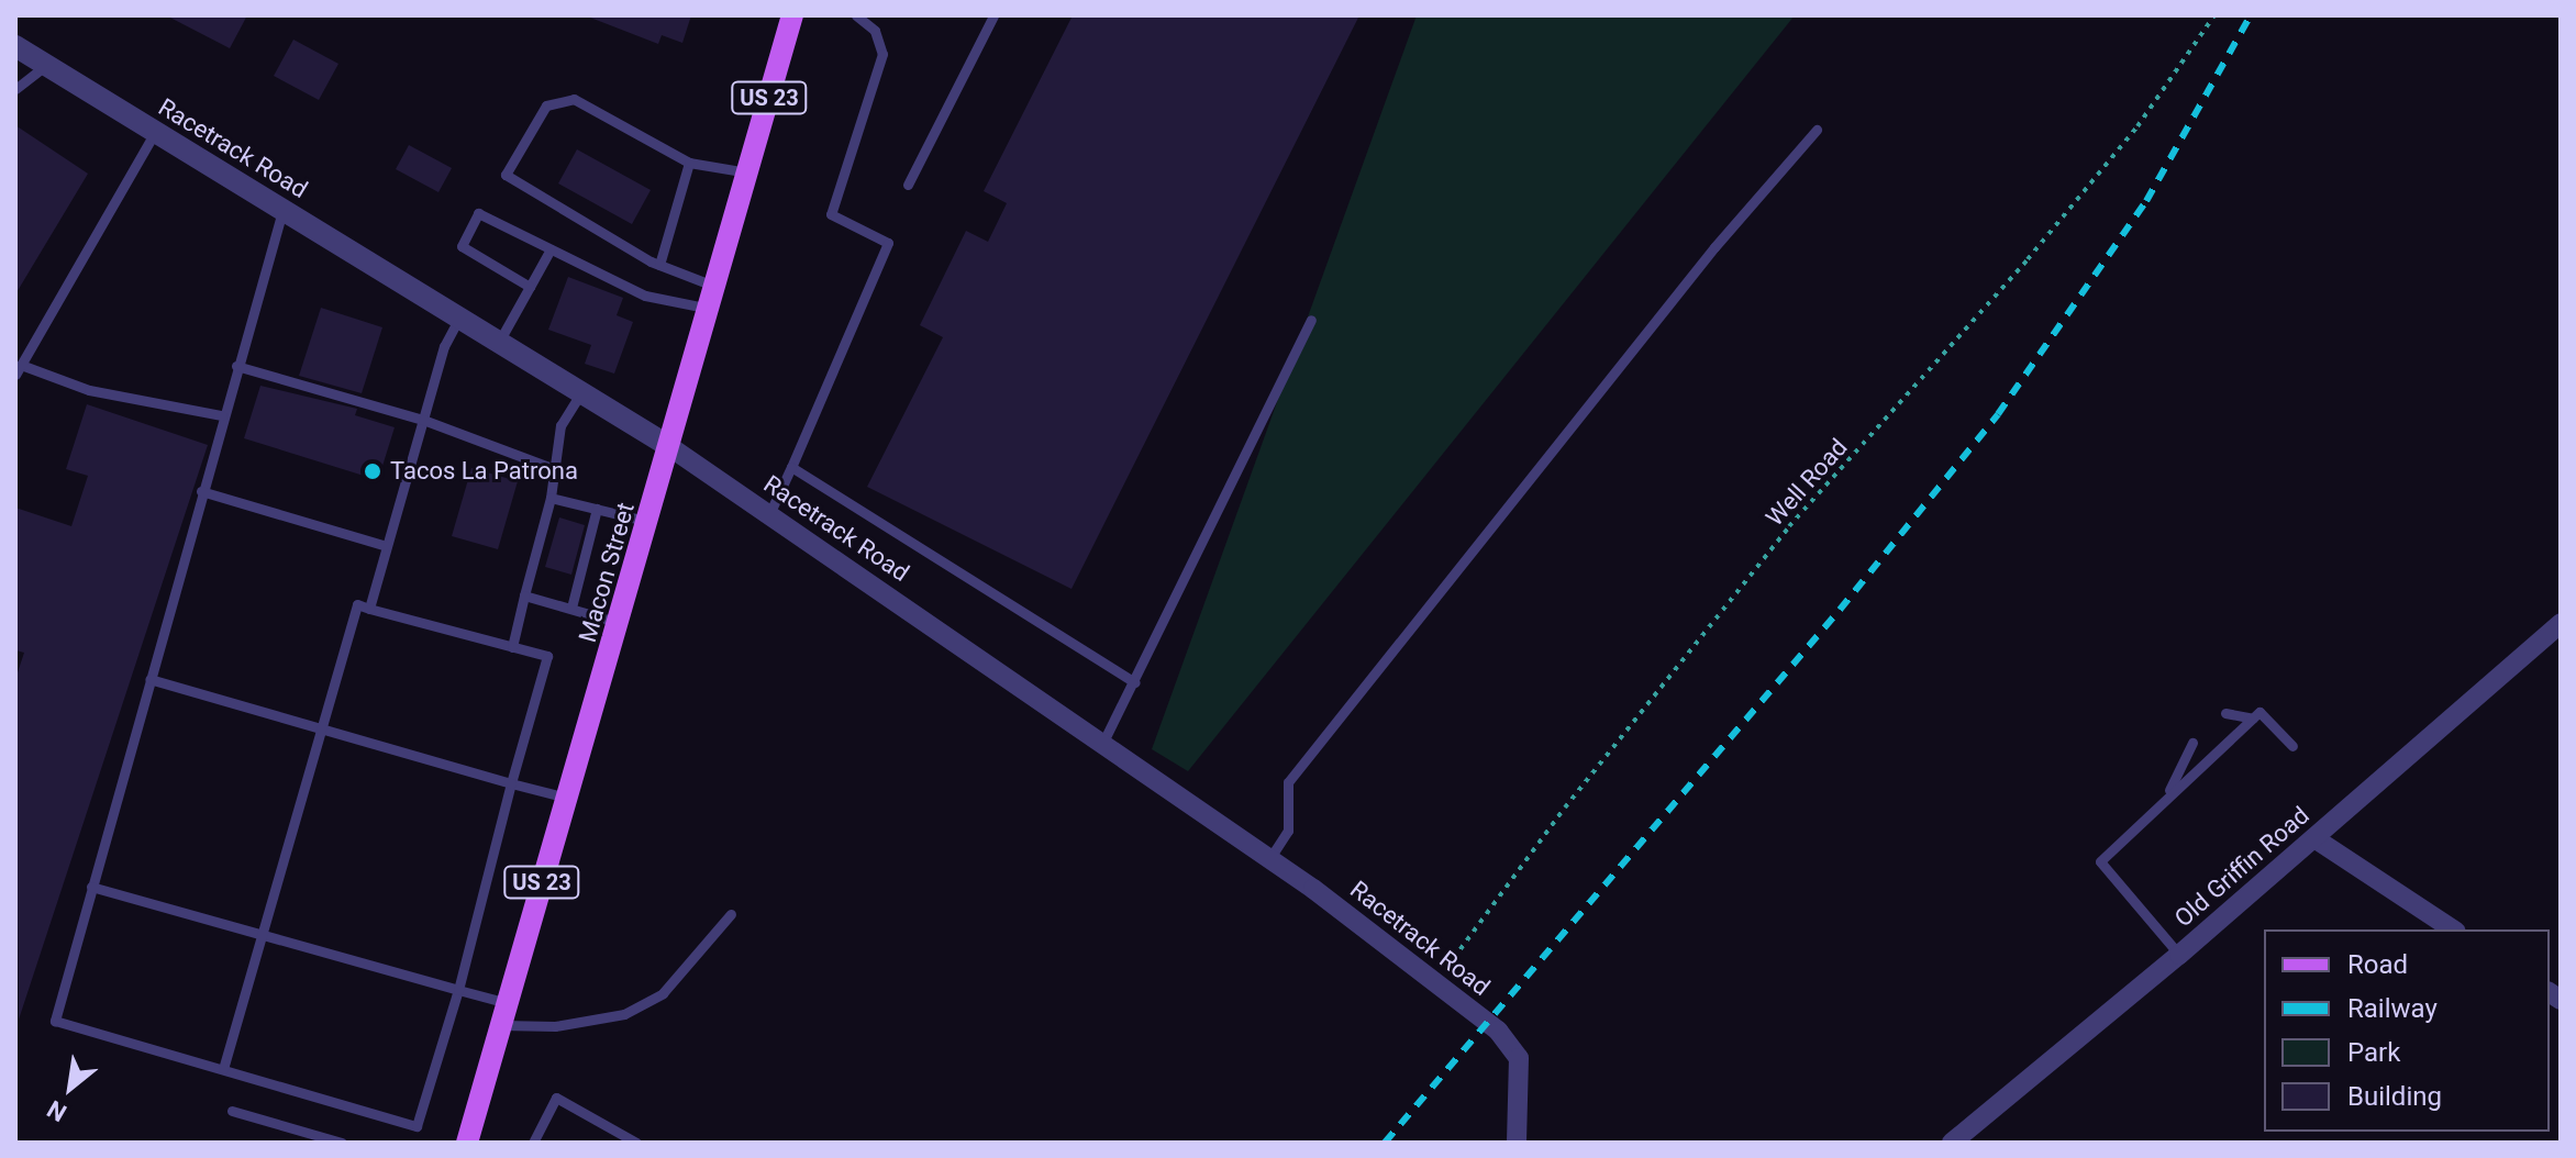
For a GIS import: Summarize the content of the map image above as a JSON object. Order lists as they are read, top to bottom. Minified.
{"streets":{"main road":["US 23","Macon Street"],"street":["Racetrack Road","Old Griffin Road"],"path":["Well Road"]},"crossings":[["Racetrack Road","Well Road"],["Racetrack Road","Macon Street"]],"places":["Tacos La Patrona"],"legend":["Road","Railway","Park","Building"],"north":"bottom left"}
